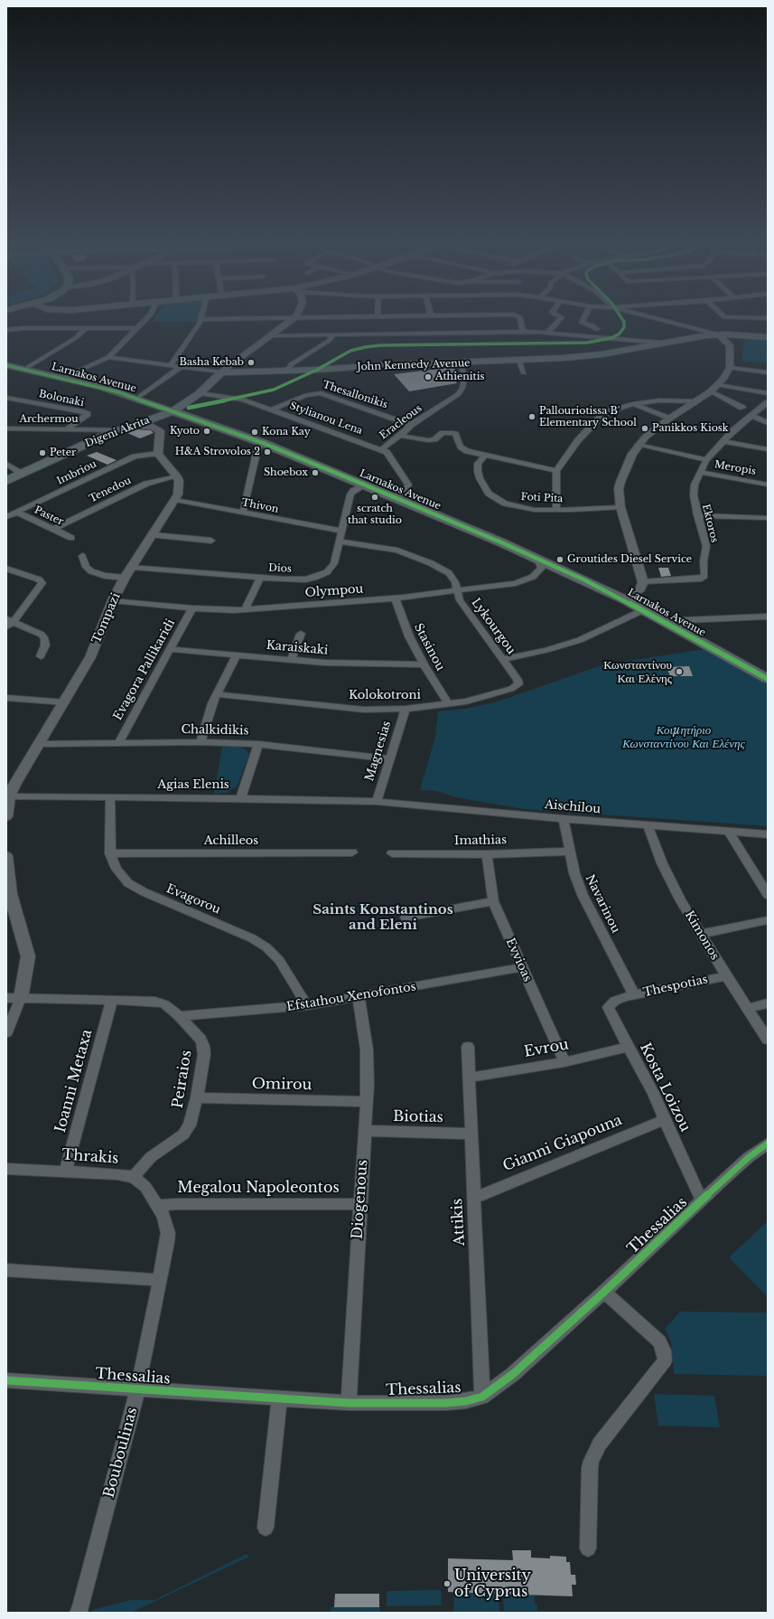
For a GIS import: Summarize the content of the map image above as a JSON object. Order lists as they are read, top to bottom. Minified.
{"streets":{"main road":["John Kennedy Avenue","Larnakos Avenue","Digeni Akrita"],"street":["Thesallonikis","Bolonaki","Stylianou Lena","Archermou","Eracleous","Meropis","Imbriou","Tenedou","Foti Pita","Thivon","Paster","Ektoros","Dios","Olympou","Tompazi","Lykourgou","Stasinou","Karaiskaki","Evagora Pallikaridi","Kolokotroni","Chalkidikis","Magnesias","Agias Elenis","Aischilou","Achilleos","Imathias","Evagorou","Navarinou","Kimonos","Evvioas","Thespotias","Efstathou Xenofontos","Evrou","Peiraios","Ioanni Metaxa","Omirou","Kosta Loizou","Biotias","Gianni Giapouna","Thrakis","Megalou Napoleontos","Diogenous","Attikis","Thessalias","Bouboulinas"]},"crossings":[["John Kennedy Avenue","Eracleous"],["John Kennedy Avenue","Digeni Akrita"],["Larnakos Avenue","Stylianou Lena"],["Larnakos Avenue","Digeni Akrita"],["Larnakos Avenue","Dios"],["Larnakos Avenue","Olympou"],["Thesallonikis","Stylianou Lena"],["Thesallonikis","Eracleous"],["Bolonaki","Archermou"],["Stylianou Lena","Eracleous"],["Stylianou Lena","Digeni Akrita"],["Archermou","Digeni Akrita"],["Meropis","Ektoros"],["Imbriou","Paster"],["Tenedou","Paster"],["Tenedou","Tompazi"],["Thivon","Dios"],["Thivon","Tompazi"],["Dios","Tompazi"],["Dios","Lykourgou"],["Olympou","Tompazi"],["Olympou","Lykourgou"],["Olympou","Stasinou"],["Olympou","Evagora Pallikaridi"],["Tompazi","Chalkidikis"],["Tompazi","Agias Elenis"],["Lykourgou","Kolokotroni"],["Stasinou","Karaiskaki"],["Stasinou","Kolokotroni"],["Karaiskaki","Evagora Pallikaridi"],["Evagora Pallikaridi","Chalkidikis"],["Kolokotroni","Magnesias"],["Chalkidikis","Magnesias"],["Magnesias","Agias Elenis"],["Magnesias","Aischilou"],["Agias Elenis","Aischilou"],["Agias Elenis","Evagorou"],["Aischilou","Navarinou"],["Aischilou","Kimonos"],["Achilleos","Evagorou"],["Imathias","Navarinou"],["Imathias","Evvioas"],["Evagorou","Efstathou Xenofontos"],["Navarinou","Thespotias"],["Navarinou","Kosta Loizou"],["Kimonos","Thespotias"],["Evvioas","Efstathou Xenofontos"],["Evvioas","Evrou"],["Thespotias","Kosta Loizou"],["Efstathou Xenofontos","Peiraios"],["Efstathou Xenofontos","Diogenous"],["Evrou","Kosta Loizou"],["Evrou","Attikis"],["Peiraios","Ioanni Metaxa"],["Peiraios","Omirou"],["Peiraios","Thrakis"],["Ioanni Metaxa","Thrakis"],["Omirou","Diogenous"],["Kosta Loizou","Gianni Giapouna"],["Kosta Loizou","Thessalias"],["Biotias","Diogenous"],["Biotias","Attikis"],["Gianni Giapouna","Attikis"],["Megalou Napoleontos","Diogenous"],["Megalou Napoleontos","Bouboulinas"],["Diogenous","Thessalias"],["Attikis","Thessalias"],["Thessalias","Bouboulinas"]],"districts":["Saints Konstantinos and Eleni"],"parks":["Κοιμητήριο Κωνσταντίνου Και Ελένης"],"places":["Basha Kebab","Athienitis","Pallouriotissa B' Elementary School","Panikkos Kiosk","Kyoto","Kona Kay","H&A Strovolos 2","Peter","Shoebox","scratch that studio","Groutides Diesel Service","Κωνσταντίνου Και Ελένης","University of Cyprus"]}
